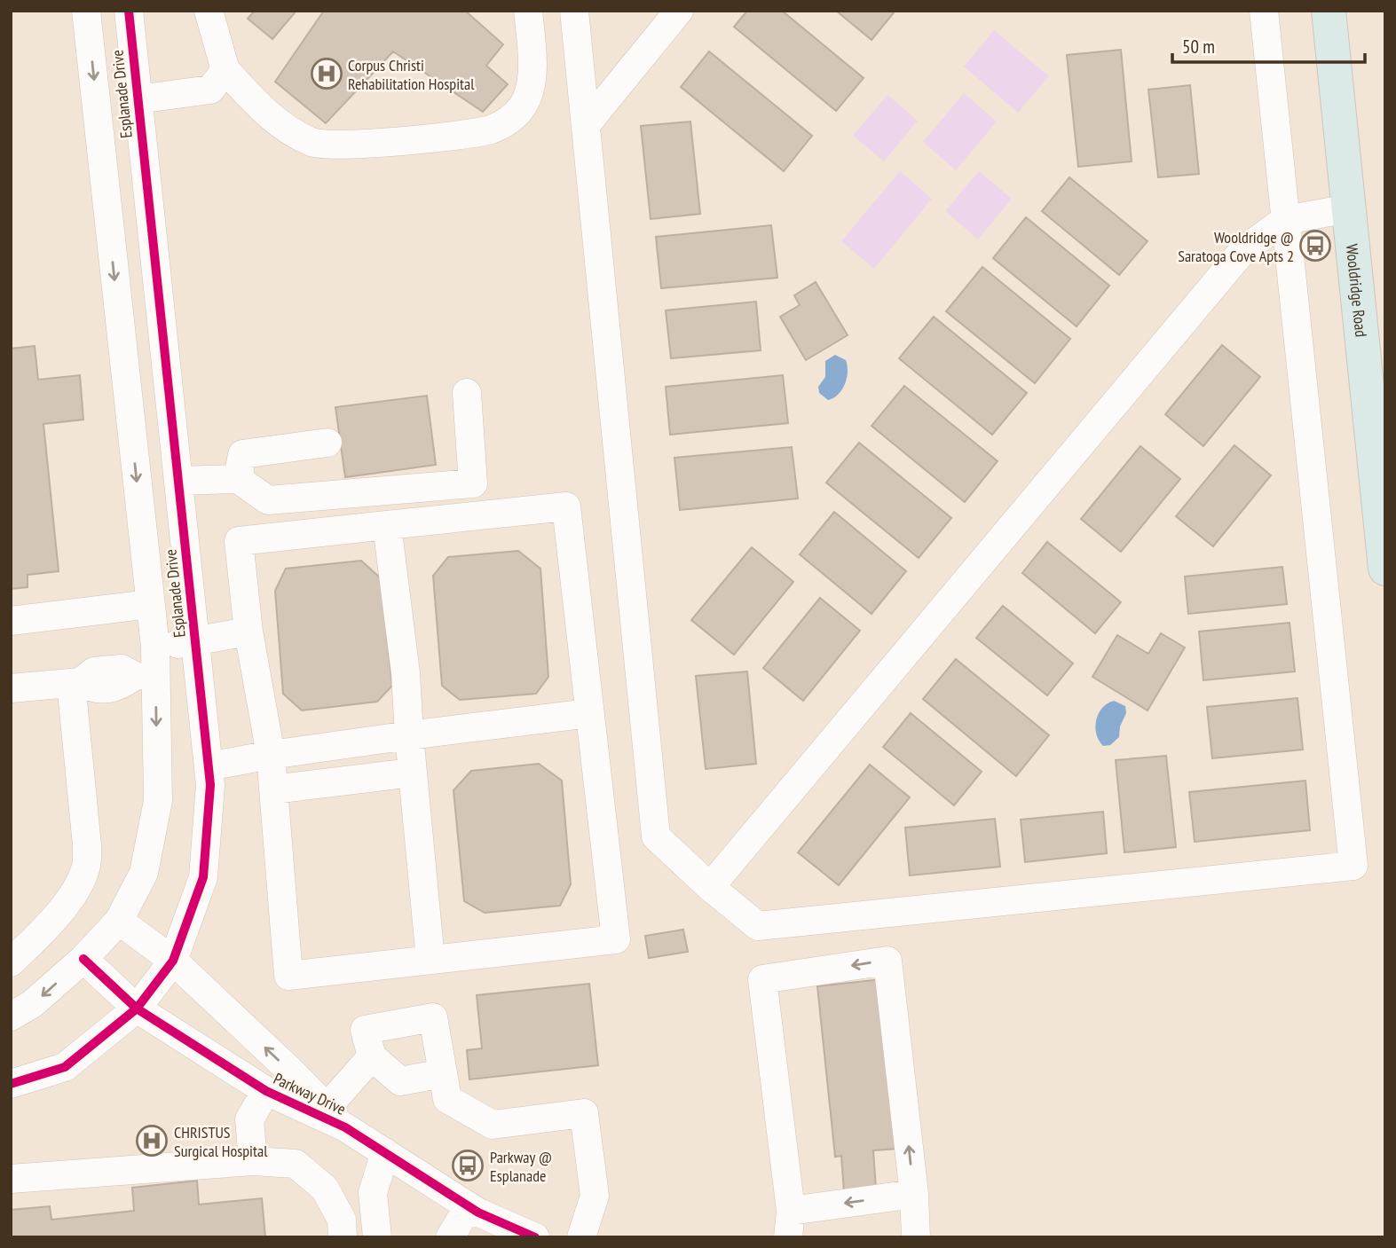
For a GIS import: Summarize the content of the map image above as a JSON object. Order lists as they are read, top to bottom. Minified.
{"streets":{"main road":["Wooldridge Road"],"street":["Esplanade Drive","Parkway Drive"]},"crossings":[["Esplanade Drive","Parkway Drive"]],"places":{"hospital":["Corpus Christi Rehabilitation Hospital","CHRISTUS Surgical Hospital"],"bus stop":["Wooldridge @ Saratoga Cove Apts 2","Parkway @ Esplanade"]},"scale_bar":"50 m"}
